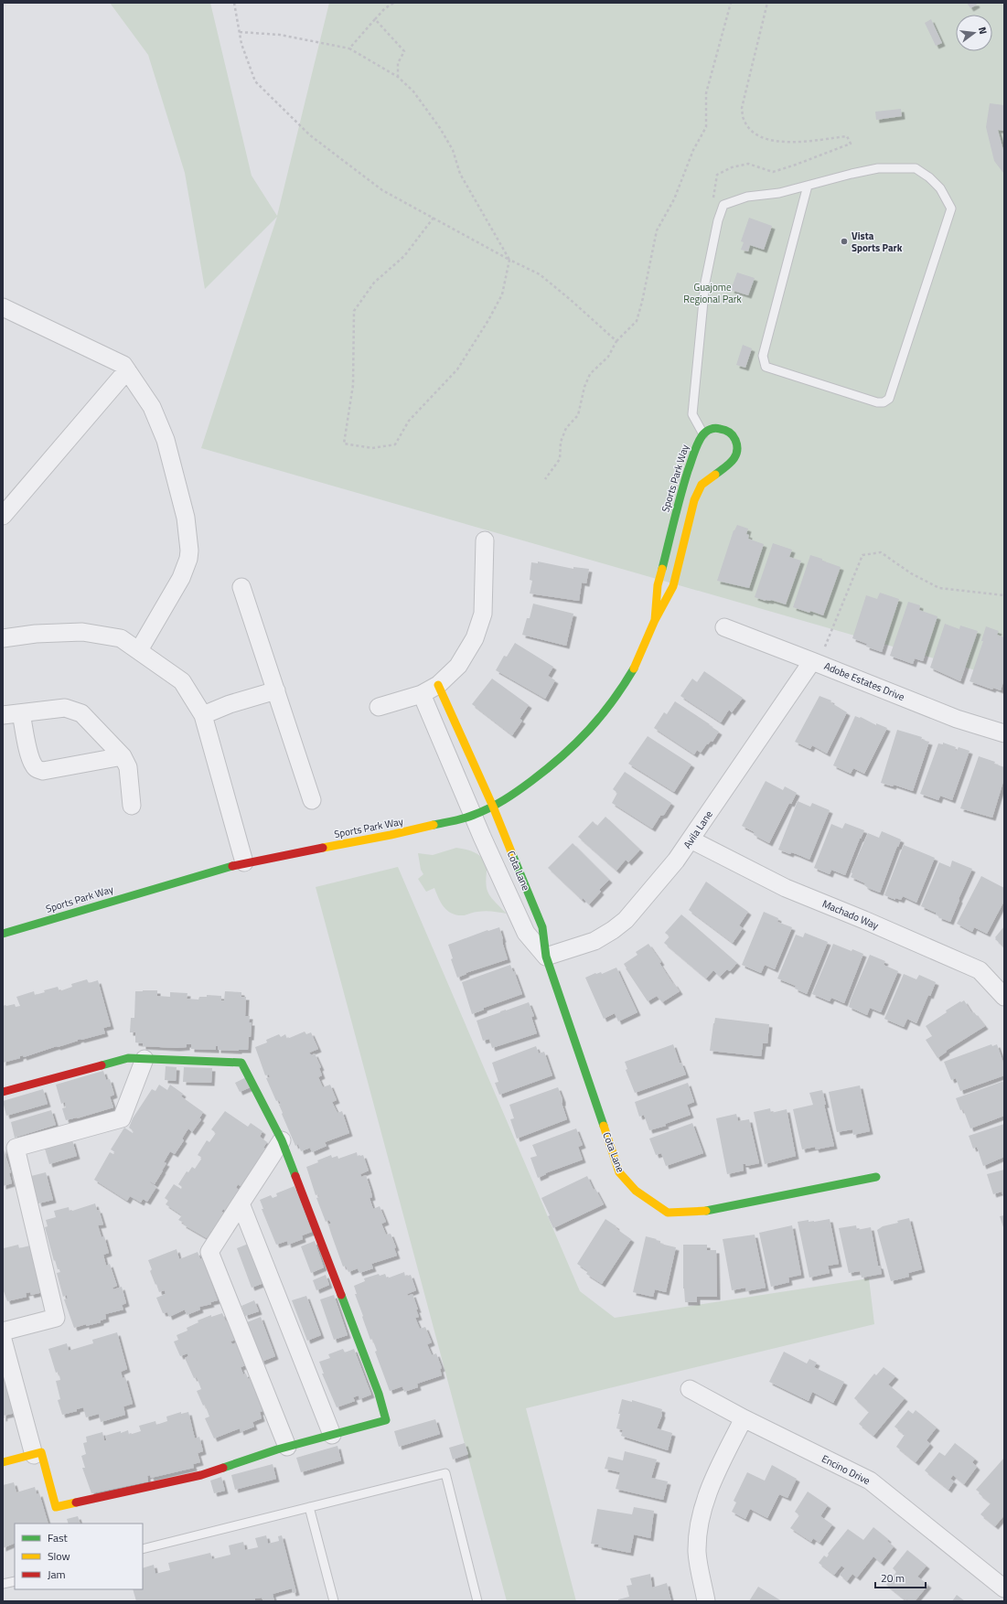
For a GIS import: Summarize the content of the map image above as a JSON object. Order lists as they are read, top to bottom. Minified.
{"streets":{"street":["Sports Park Way","Adobe Estates Drive","Avila Lane","Cota Lane","Machado Way","Encino Drive"]},"crossings":[["Sports Park Way","Cota Lane"],["Adobe Estates Drive","Avila Lane"],["Avila Lane","Cota Lane"],["Avila Lane","Machado Way"]],"parks":["Guajome Regional Park"],"places":["Vista Sports Park"],"legend":["Fast","Slow","Jam"],"scale_bar":"20 m","north":"right"}
